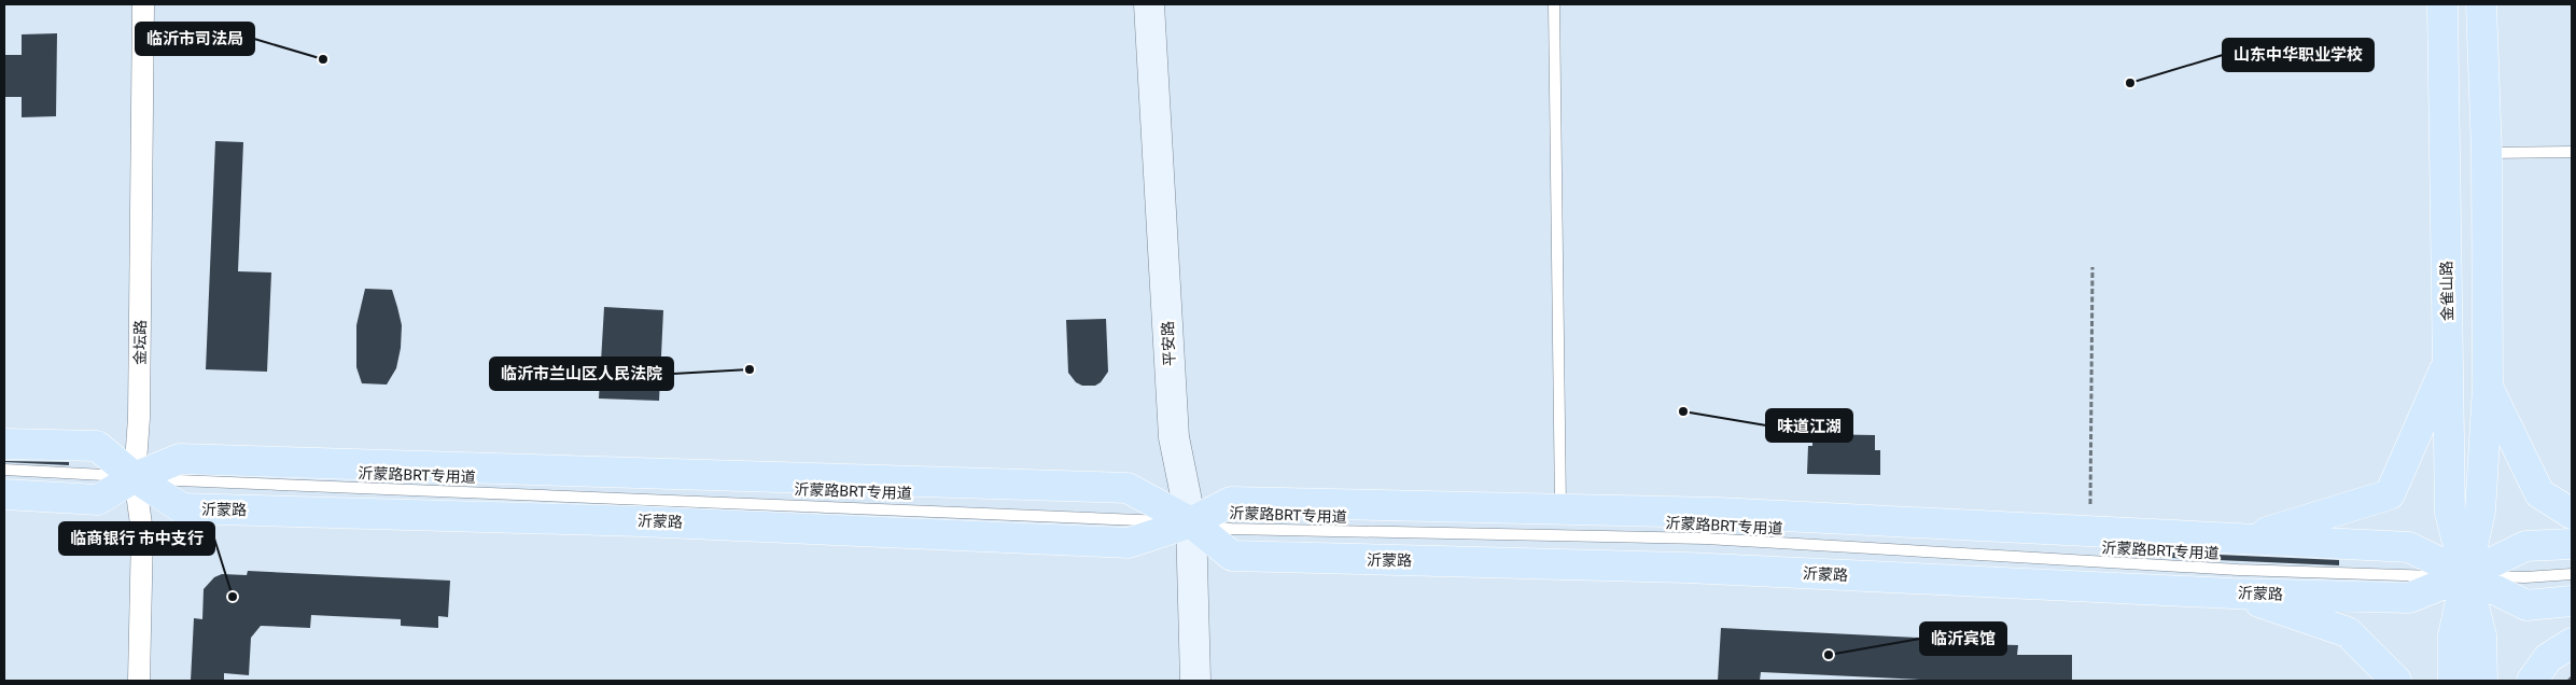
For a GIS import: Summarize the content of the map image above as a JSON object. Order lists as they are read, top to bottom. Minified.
{"streets":{"main road":["金雀山路","平安路","沂蒙路"],"street":["金坛路"],"lane":["沂蒙路BRT专用道"]},"crossings":[["金雀山路","沂蒙路BRT专用道"],["金雀山路","沂蒙路"],["金坛路","沂蒙路"],["平安路","沂蒙路BRT专用道"],["平安路","沂蒙路"],["沂蒙路BRT专用道","沂蒙路"]],"places":["临沂市司法局","山东中华职业学校","临沂市兰山区人民法院","味道江湖","临商银行 市中支行","临沂宾馆"]}
